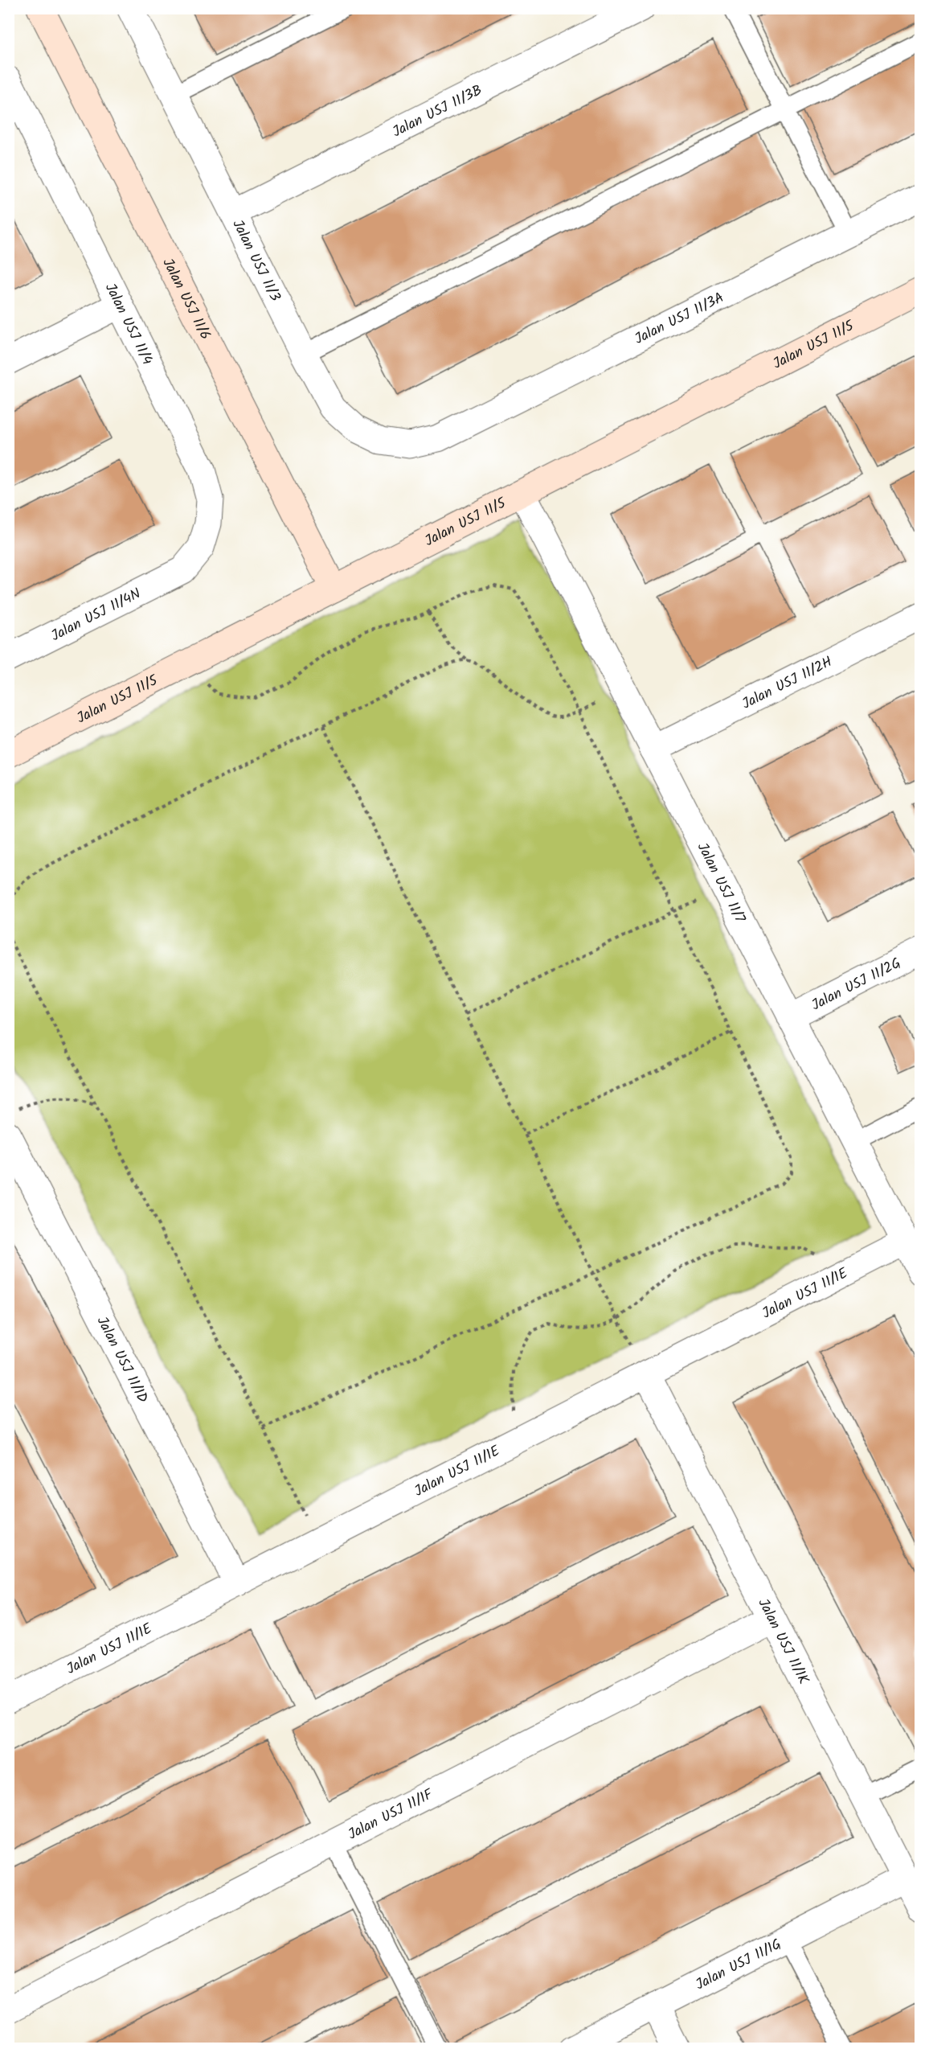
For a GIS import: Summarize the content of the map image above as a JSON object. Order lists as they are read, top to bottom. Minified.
{"streets":{"street":["Jalan USJ 11/3B","Jalan USJ 11/3","Jalan USJ 11/6","Jalan USJ 11/3A","Jalan USJ 11/4","Jalan USJ 11/5","Jalan USJ 11/4N","Jalan USJ 11/2H","Jalan USJ 11/7","Jalan USJ 11/2G","Jalan USJ 11/1E","Jalan USJ 11/1D","Jalan USJ 11/1K","Jalan USJ 11/1F","Jalan USJ 11/1G"]},"crossings":[["Jalan USJ 11/3B","Jalan USJ 11/3"],["Jalan USJ 11/3","Jalan USJ 11/3A"],["Jalan USJ 11/6","Jalan USJ 11/5"],["Jalan USJ 11/4","Jalan USJ 11/4N"],["Jalan USJ 11/5","Jalan USJ 11/7"],["Jalan USJ 11/2H","Jalan USJ 11/7"],["Jalan USJ 11/7","Jalan USJ 11/2G"],["Jalan USJ 11/7","Jalan USJ 11/1E"],["Jalan USJ 11/1E","Jalan USJ 11/1D"],["Jalan USJ 11/1E","Jalan USJ 11/1K"],["Jalan USJ 11/1K","Jalan USJ 11/1F"],["Jalan USJ 11/1K","Jalan USJ 11/1G"]]}
